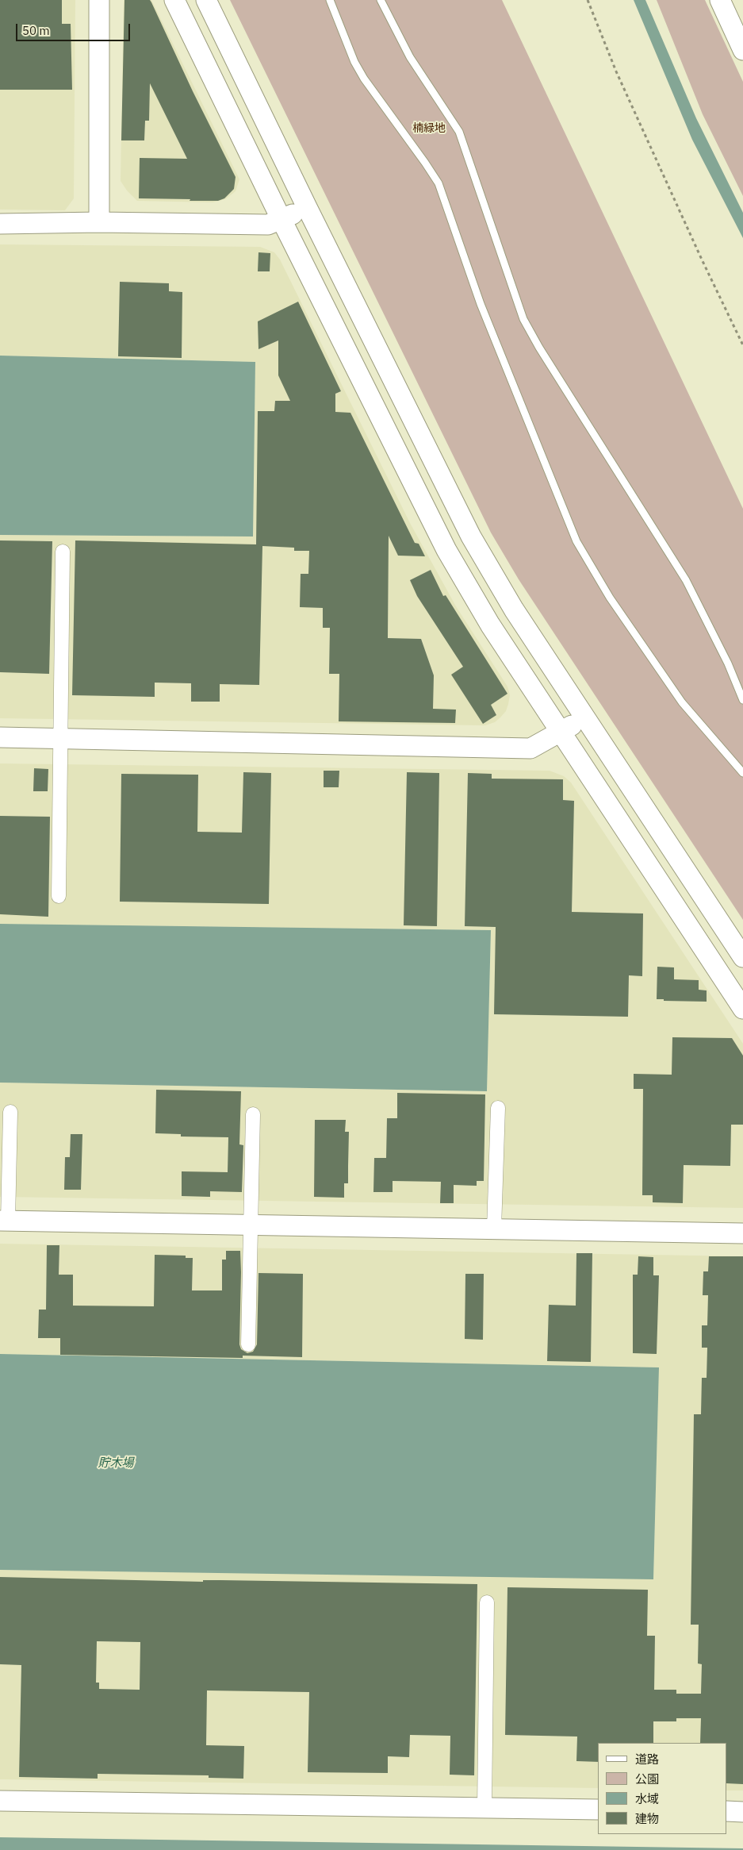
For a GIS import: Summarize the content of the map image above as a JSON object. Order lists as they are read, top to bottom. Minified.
{"water":["貯木場"],"parks":["楠緑地"],"legend":["道路","公園","水域","建物"],"scale_bar":"50 m"}
